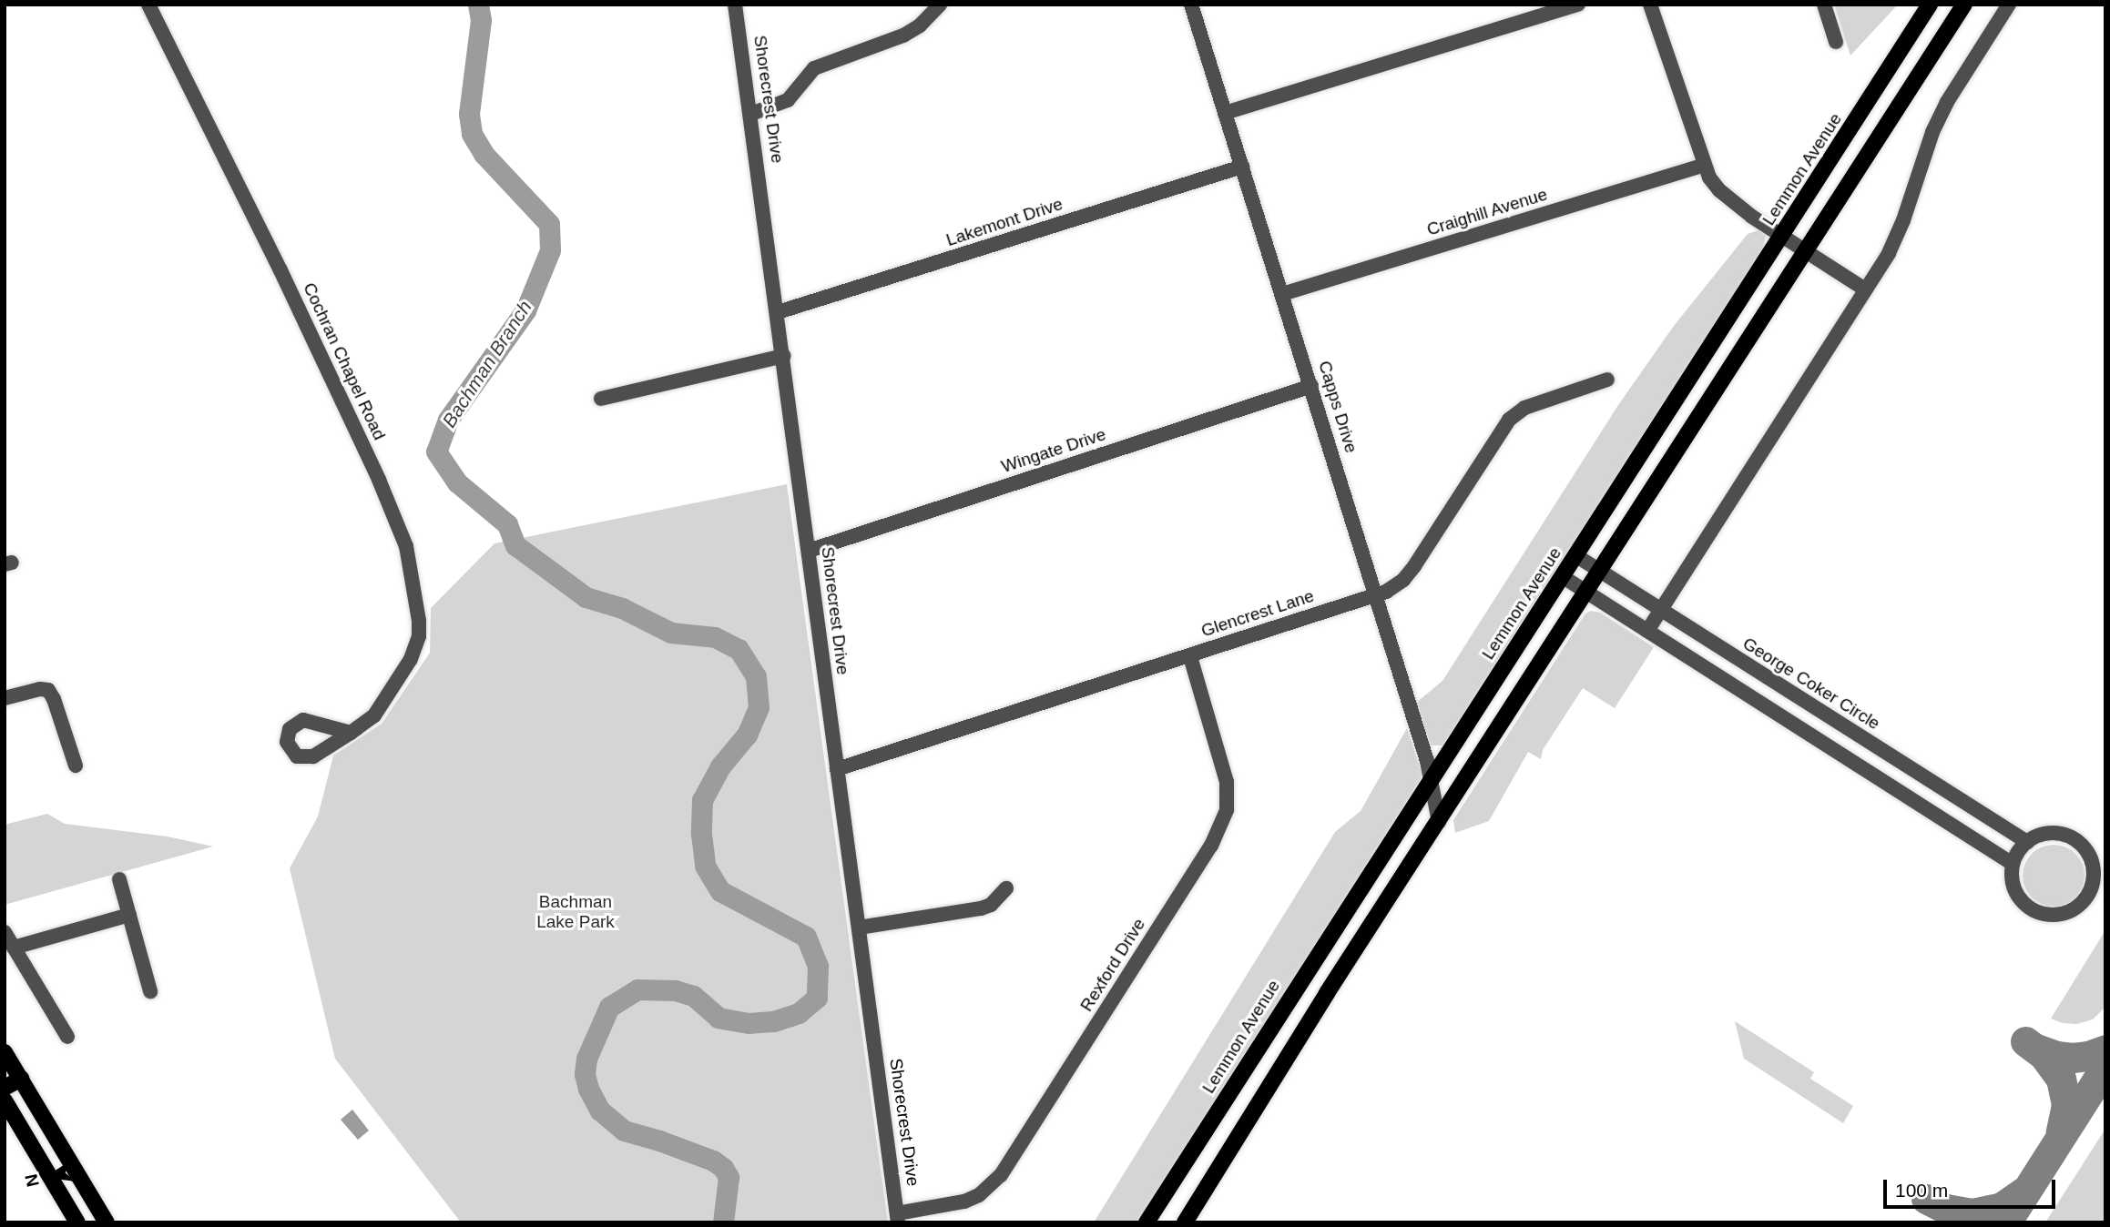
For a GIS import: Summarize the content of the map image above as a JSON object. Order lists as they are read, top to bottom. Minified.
{"streets":{"main road":["Lemmon Avenue"],"street":["Shorecrest Drive","Craighill Avenue","Lakemont Drive","Cochran Chapel Road","Capps Drive","Wingate Drive","Glencrest Lane","George Coker Circle","Rexford Drive"]},"crossings":[["Shorecrest Drive","Lakemont Drive"],["Shorecrest Drive","Wingate Drive"],["Shorecrest Drive","Glencrest Lane"],["Shorecrest Drive","Rexford Drive"],["Lemmon Avenue","Capps Drive"],["Lemmon Avenue","George Coker Circle"],["Craighill Avenue","Capps Drive"],["Lakemont Drive","Capps Drive"],["Capps Drive","Wingate Drive"],["Capps Drive","Glencrest Lane"],["Glencrest Lane","Rexford Drive"]],"water":["Bachman Branch"],"parks":["Bachman Lake Park"],"scale_bar":"100 m","north":"left"}
